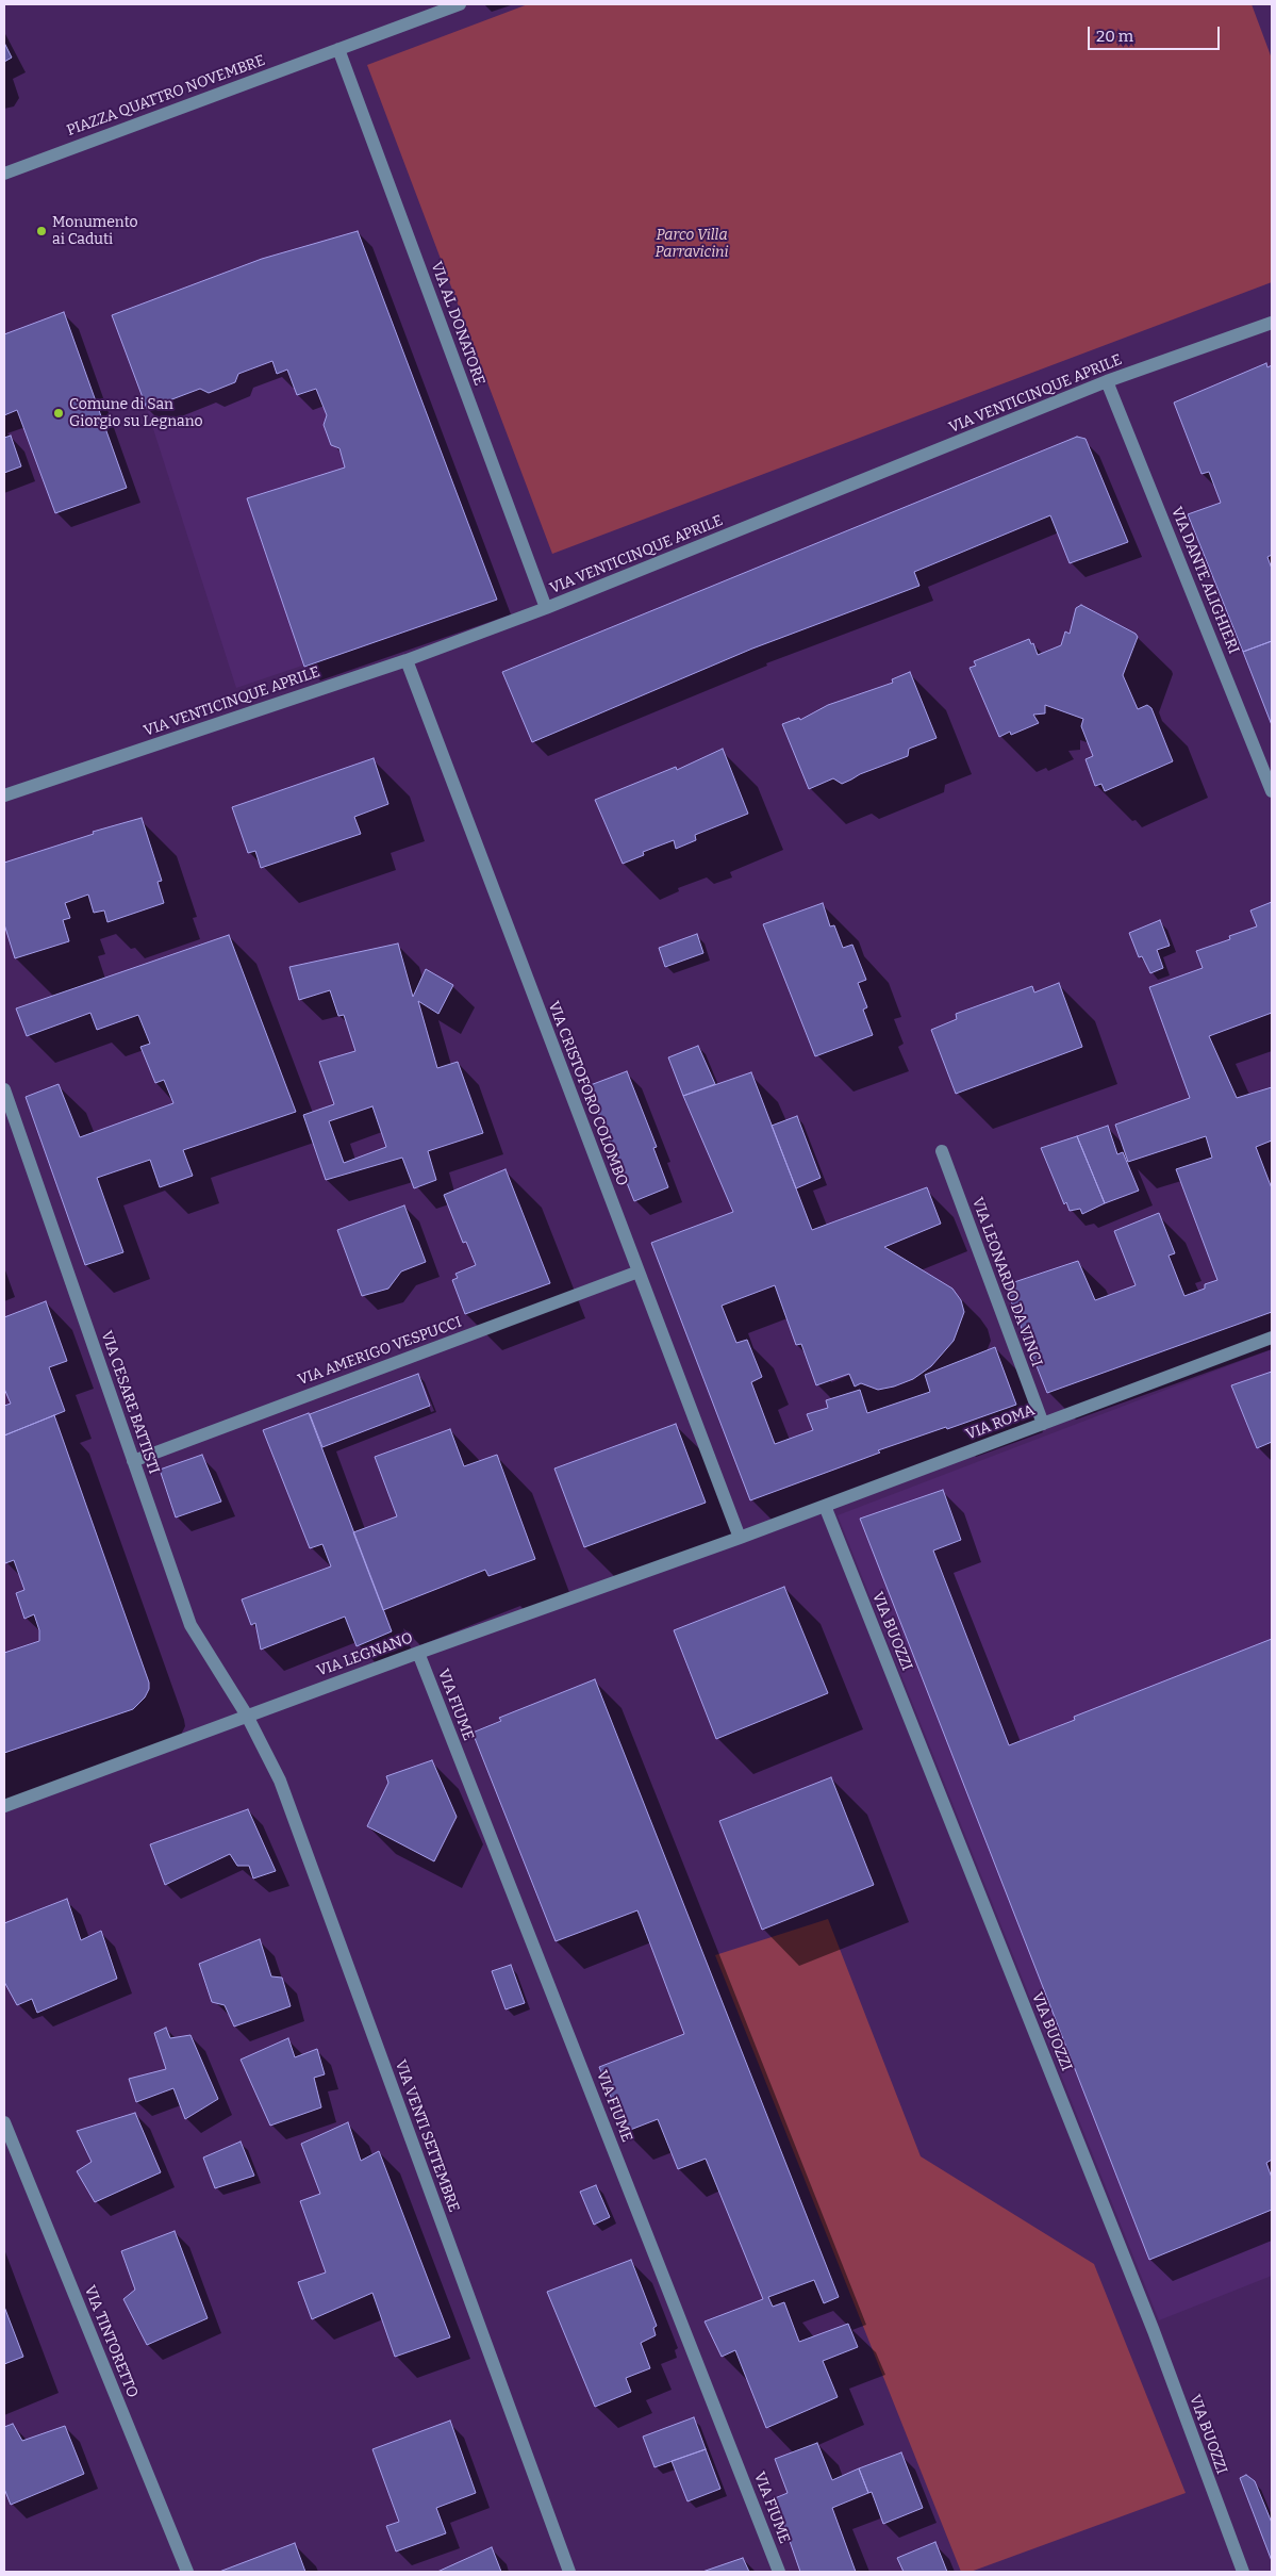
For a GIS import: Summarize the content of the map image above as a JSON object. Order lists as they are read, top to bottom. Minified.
{"streets":{"street":["PIAZZA QUATTRO NOVEMBRE","VIA AL DONATORE","VIA VENTICINQUE APRILE","VIA DANTE ALIGHIERI","VIA CRISTOFORO COLOMBO","VIA LEONARDO DA VINCI","VIA AMERIGO VESPUCCI","VIA CESARE BATTISTI","VIA ROMA","VIA BUOZZI","VIA LEGNANO","VIA FIUME","VIA VENTI SETTEMBRE","VIA TINTORETTO"]},"crossings":[["PIAZZA QUATTRO NOVEMBRE","VIA AL DONATORE"],["VIA AL DONATORE","VIA VENTICINQUE APRILE"],["VIA VENTICINQUE APRILE","VIA DANTE ALIGHIERI"],["VIA VENTICINQUE APRILE","VIA CRISTOFORO COLOMBO"],["VIA CRISTOFORO COLOMBO","VIA AMERIGO VESPUCCI"],["VIA CRISTOFORO COLOMBO","VIA ROMA"],["VIA CRISTOFORO COLOMBO","VIA LEGNANO"],["VIA LEONARDO DA VINCI","VIA ROMA"],["VIA AMERIGO VESPUCCI","VIA CESARE BATTISTI"],["VIA CESARE BATTISTI","VIA LEGNANO"],["VIA CESARE BATTISTI","VIA VENTI SETTEMBRE"],["VIA ROMA","VIA BUOZZI"],["VIA ROMA","VIA LEGNANO"],["VIA LEGNANO","VIA FIUME"],["VIA LEGNANO","VIA VENTI SETTEMBRE"]],"parks":["Parco Villa Parravicini"],"places":["Monumento ai Caduti","Comune di San Giorgio su Legnano"],"scale_bar":"20 m"}
